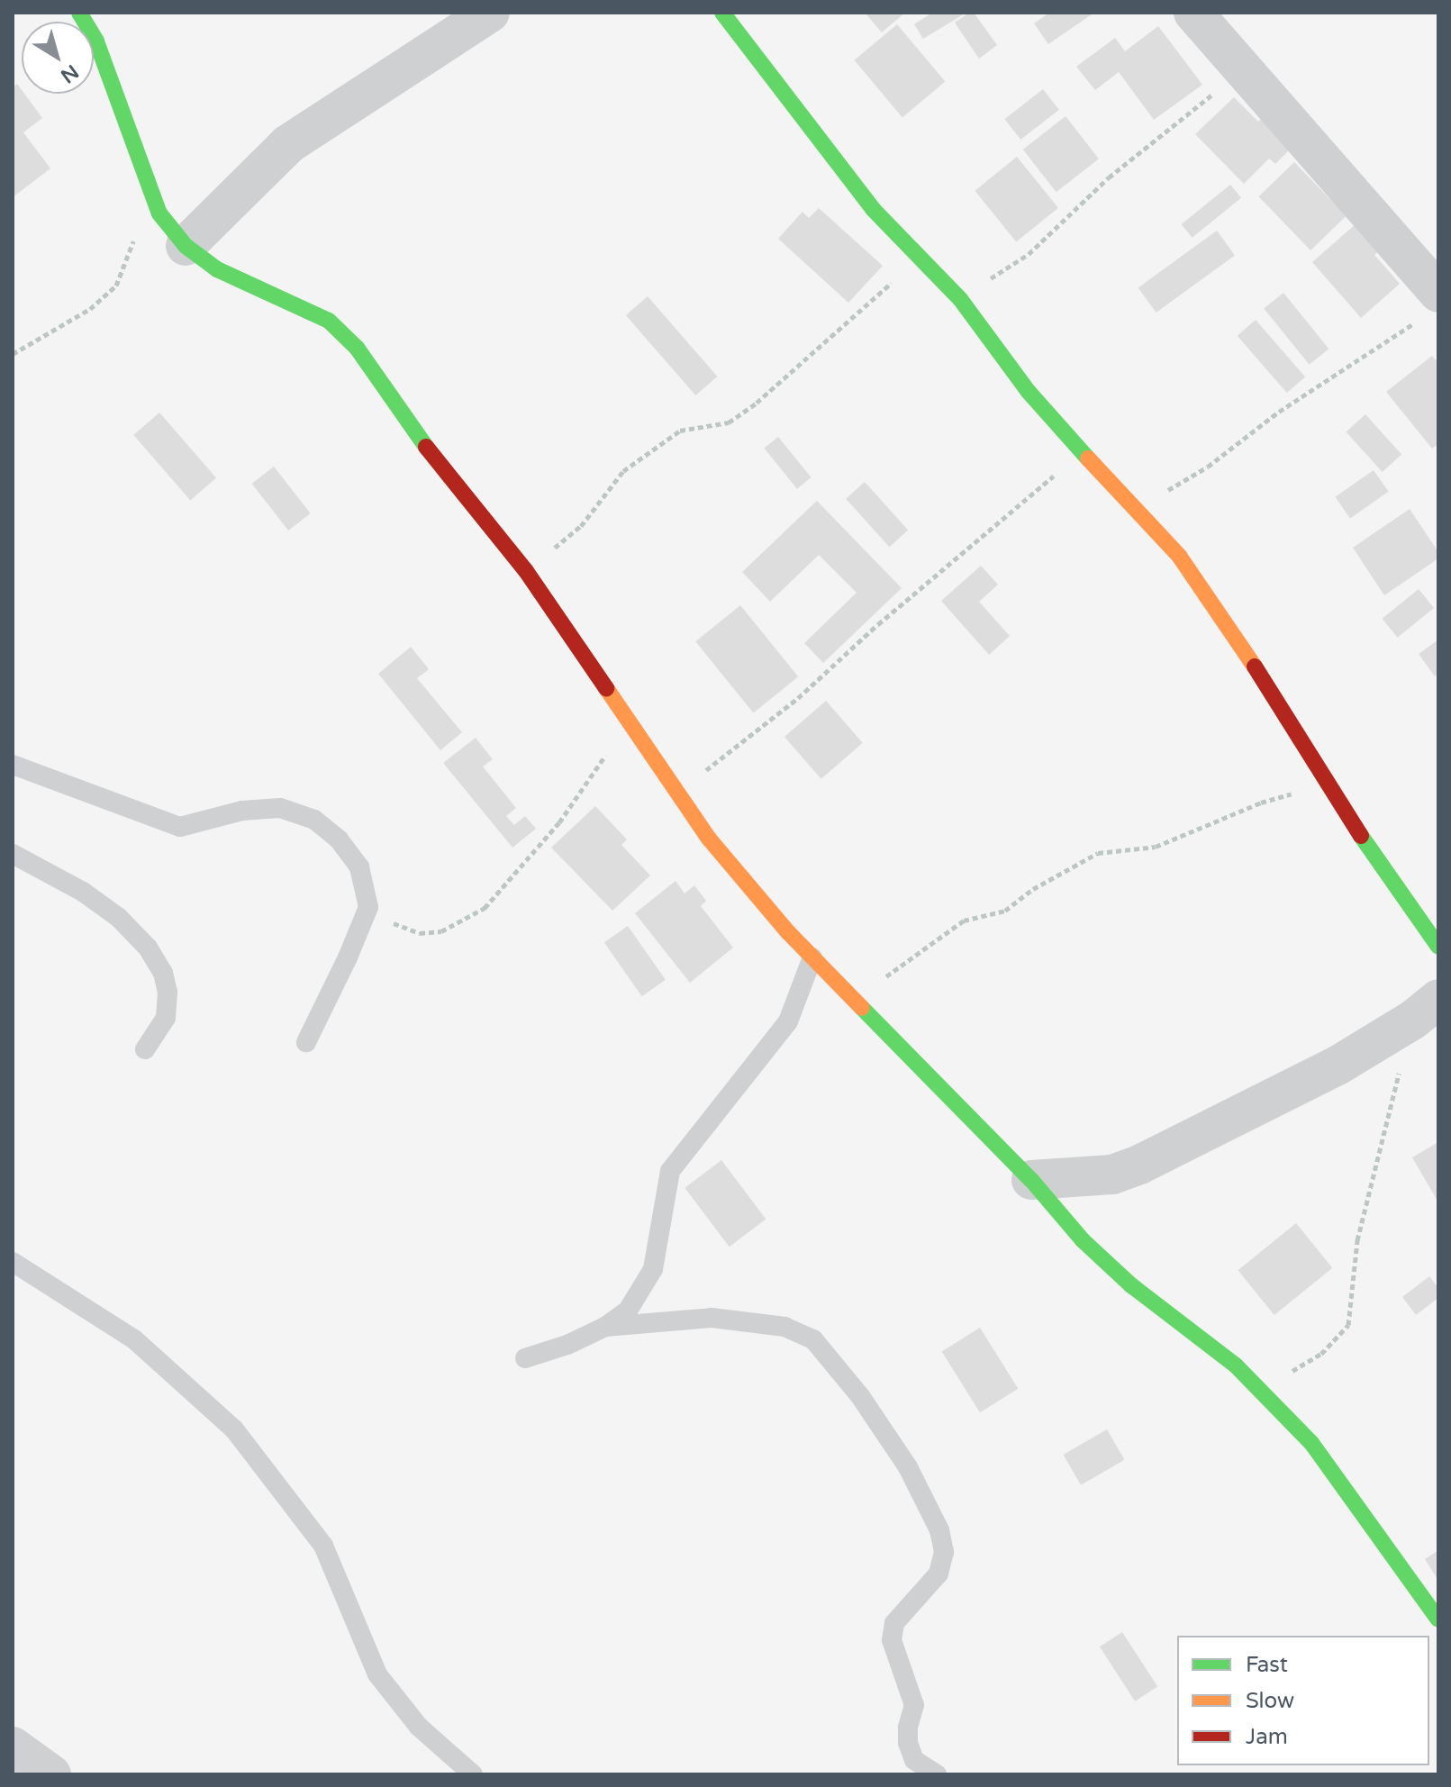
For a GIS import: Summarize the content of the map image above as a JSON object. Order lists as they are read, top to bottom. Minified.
{"legend":["Fast","Slow","Jam"],"north":"bottom right"}
